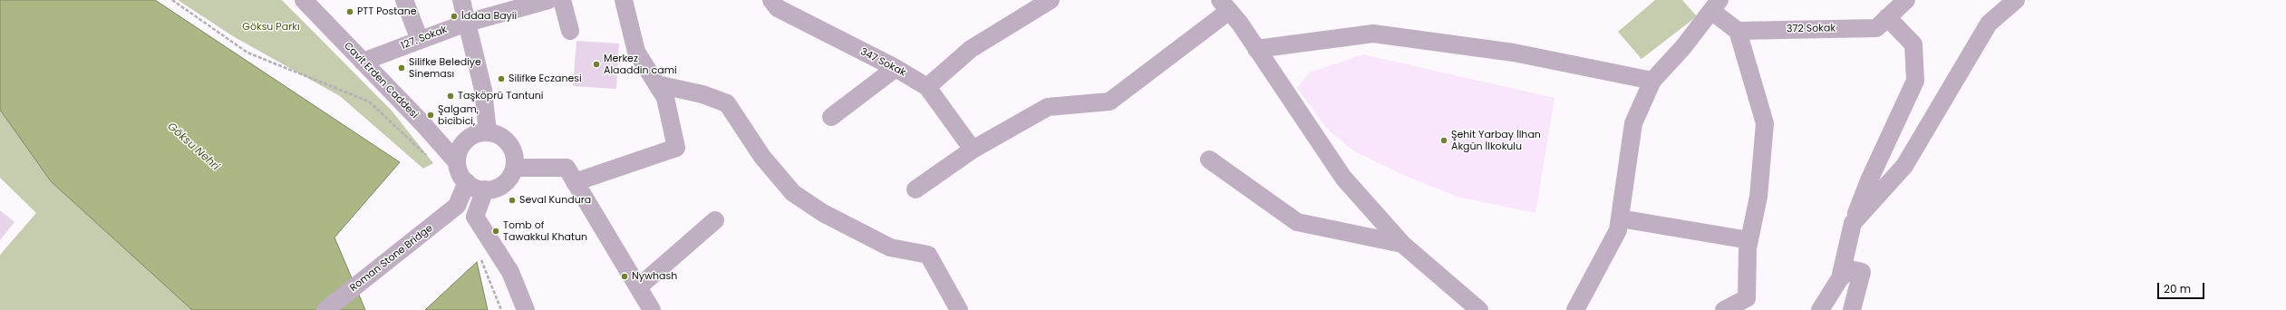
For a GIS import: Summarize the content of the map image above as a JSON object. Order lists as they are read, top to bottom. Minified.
{"streets":{"street":["372 Sokak","127. Sokak","347 Sokak","Cavit Erden Caddesi","Roman Stone Bridge"]},"crossings":[["127. Sokak","Cavit Erden Caddesi"],["Cavit Erden Caddesi","Roman Stone Bridge"]],"water":["Göksu Nehri"],"parks":["Göksu Parkı"],"places":["PTT Postane","İddaa Bayii","Merkez Alaaddin cami","Silifke Belediye Sineması","Silifke Eczanesi","Taşköprü Tantuni","Şalgam, bicibici,","Şehit Yarbay İlhan Akgün İlkokulu","Seval Kundura","Tomb of Tawakkul Khatun","Nywhash"],"scale_bar":"20 m"}
